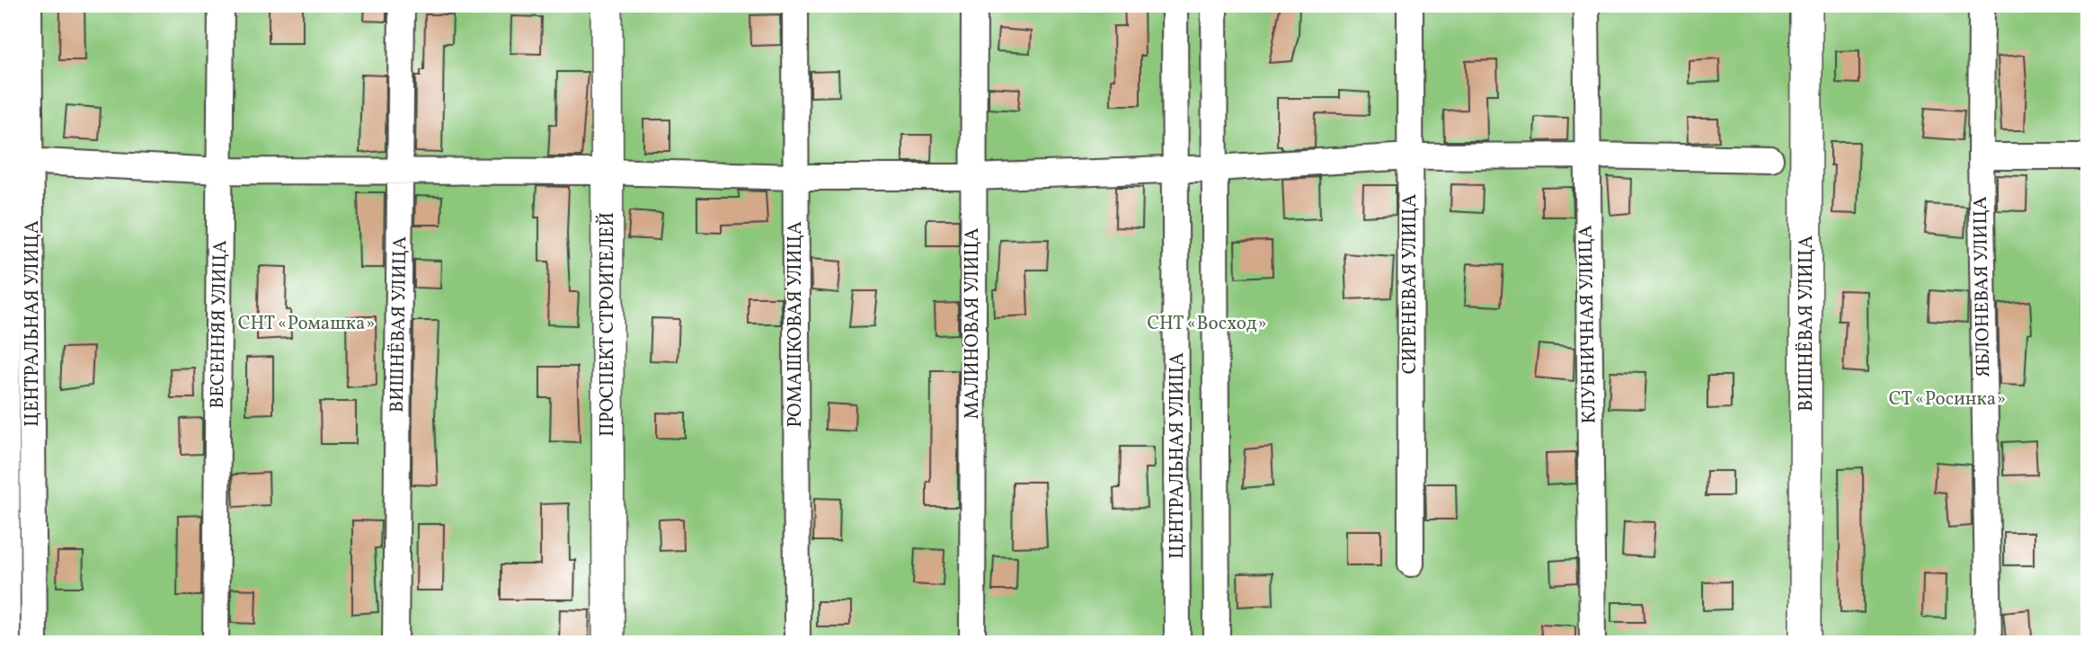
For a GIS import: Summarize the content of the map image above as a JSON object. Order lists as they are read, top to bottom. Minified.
{"streets":{"street":["СИРЕНЕВАЯ УЛИЦА","ЯБЛОНЕВАЯ УЛИЦА","ЦЕНТРАЛЬНАЯ УЛИЦА","МАЛИНОВАЯ УЛИЦА","ВИШНЁВАЯ УЛИЦА","ВЕСЕННЯЯ УЛИЦА","ПРОСПЕКТ СТРОИТЕЛЕЙ","РОМАШКОВАЯ УЛИЦА","КЛУБНИЧНАЯ УЛИЦА"]},"parks":["СНТ «Ромашка»","СНТ «Восход»","СТ «Росинка»"]}
